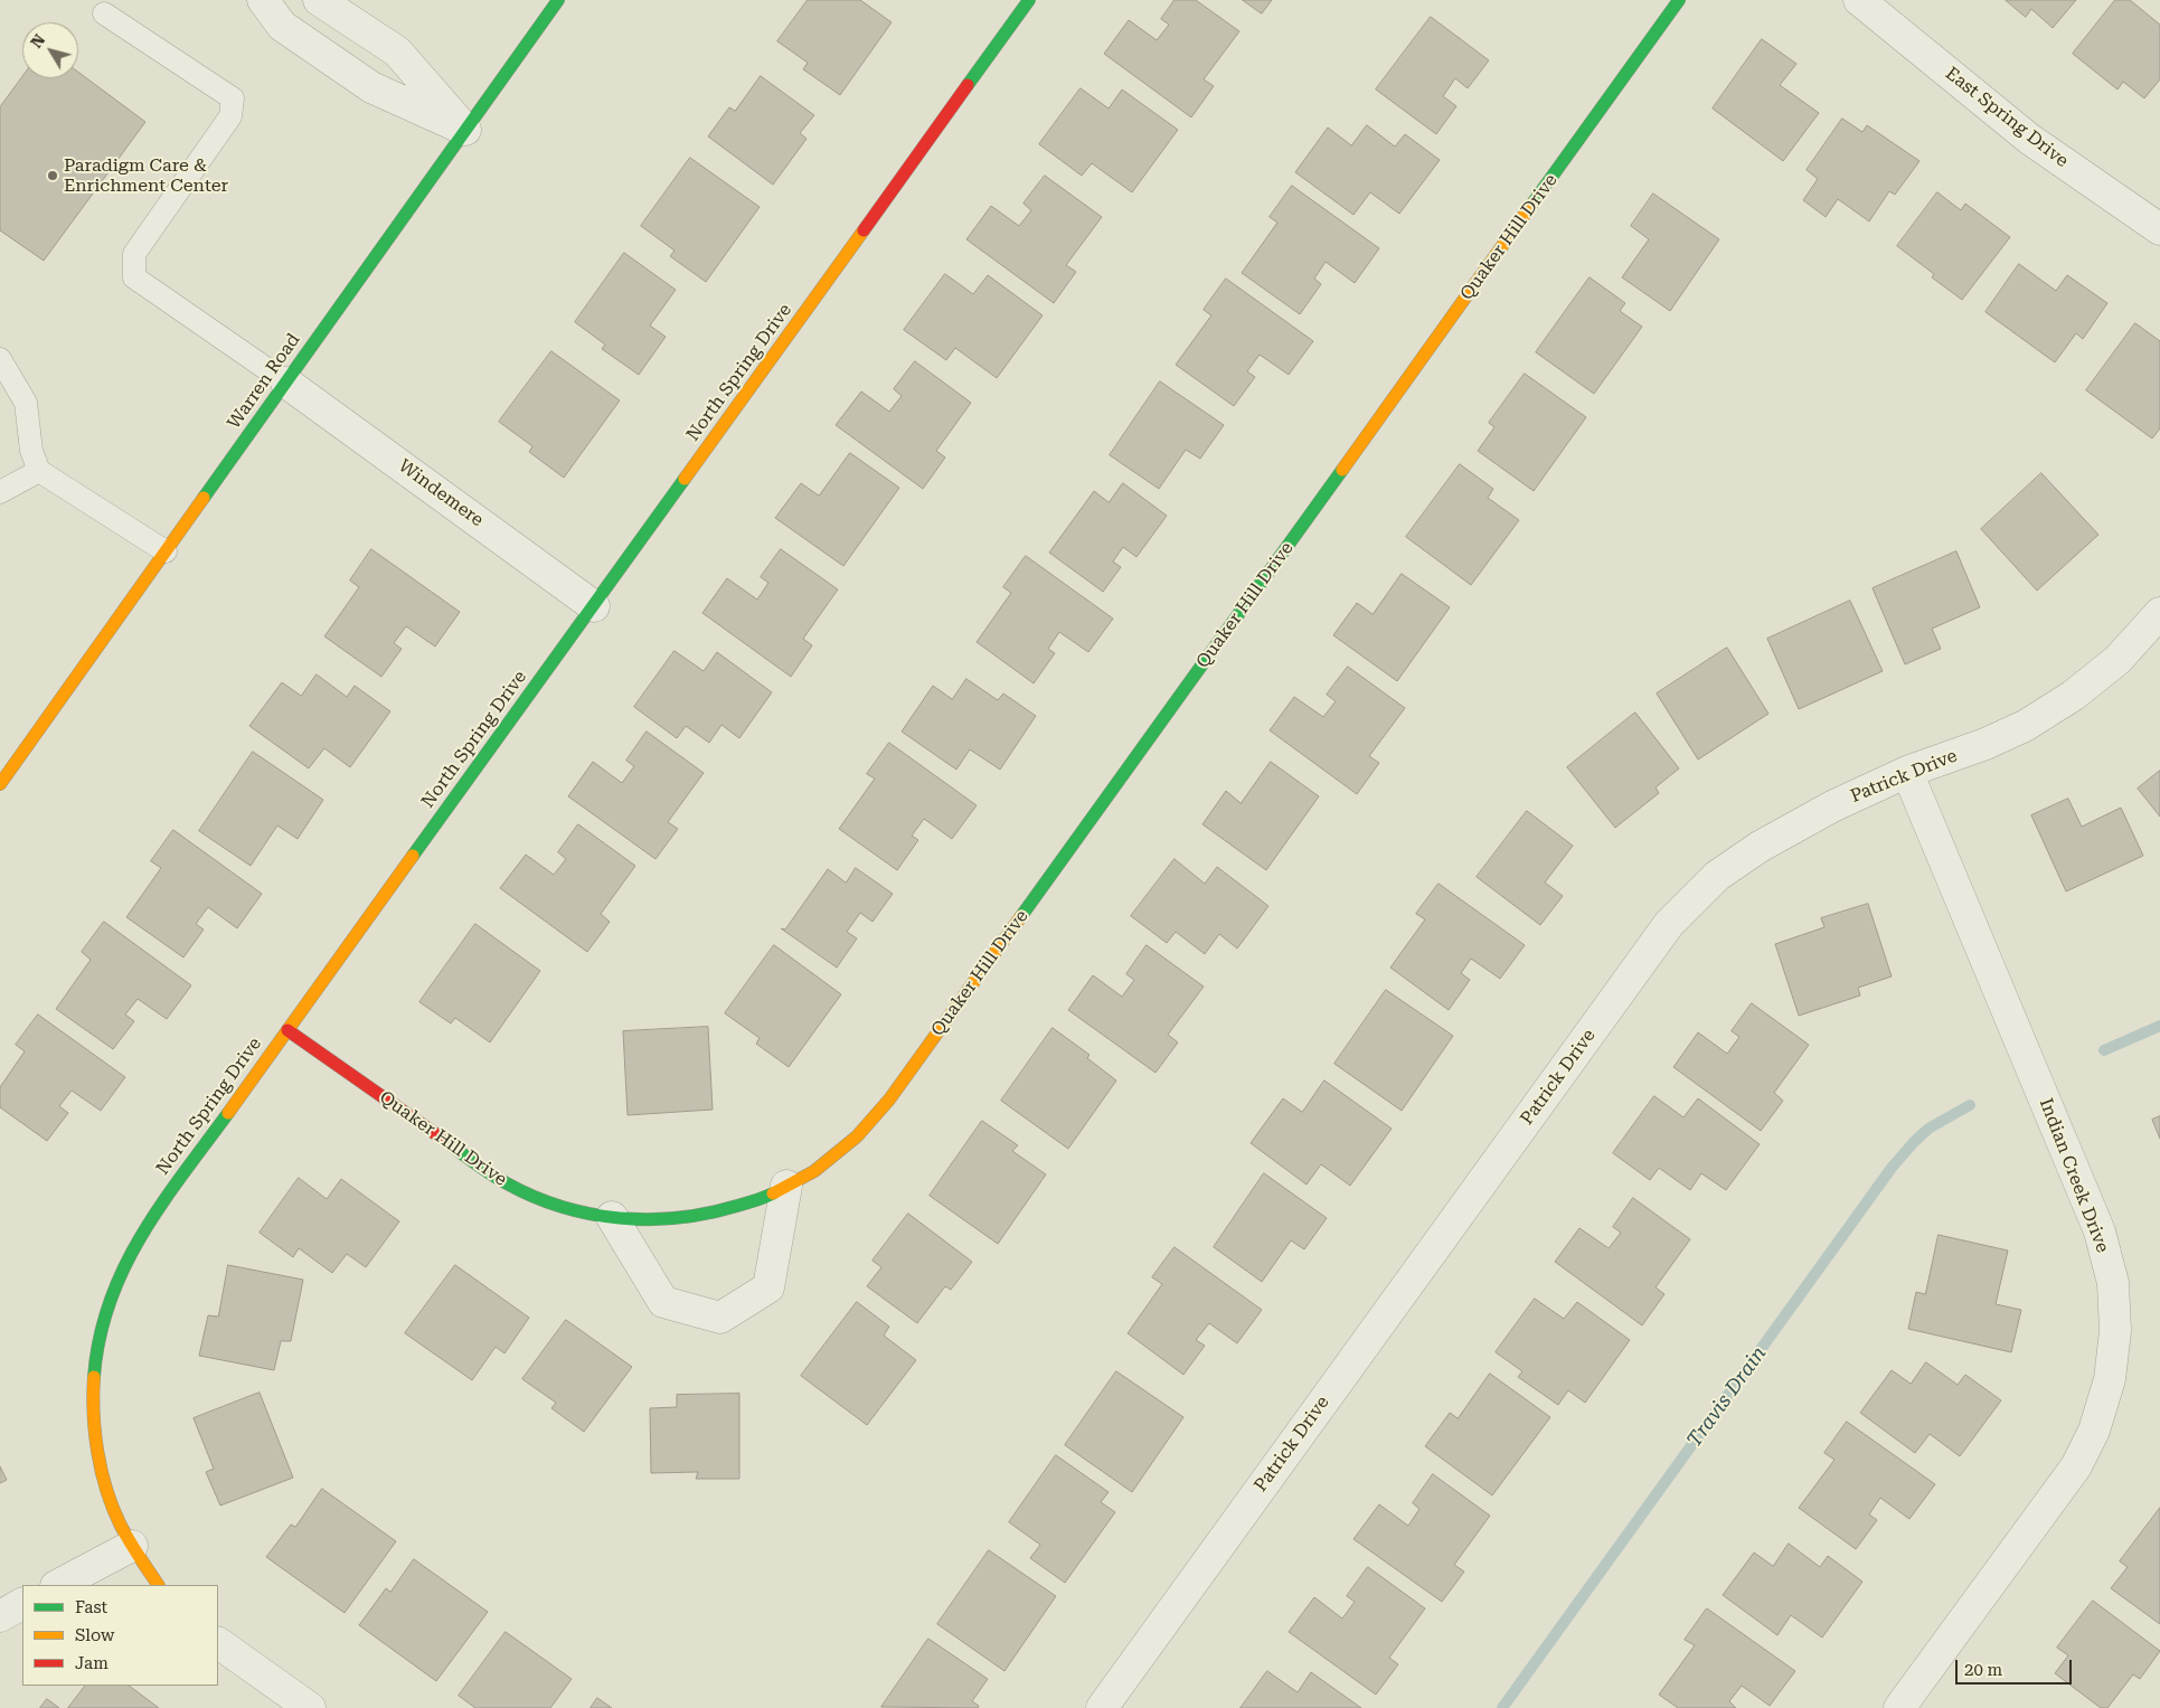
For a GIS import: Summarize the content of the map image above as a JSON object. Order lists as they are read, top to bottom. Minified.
{"streets":{"street":["East Spring Drive","Quaker Hill Drive","North Spring Drive","Warren Road","Windemere","Patrick Drive","Indian Creek Drive"]},"crossings":[["Quaker Hill Drive","North Spring Drive"],["North Spring Drive","Windemere"],["Warren Road","Windemere"],["Patrick Drive","Indian Creek Drive"]],"water":["Travis Drain"],"places":["Paradigm Care & Enrichment Center"],"legend":["Fast","Slow","Jam"],"scale_bar":"20 m","north":"top left"}
